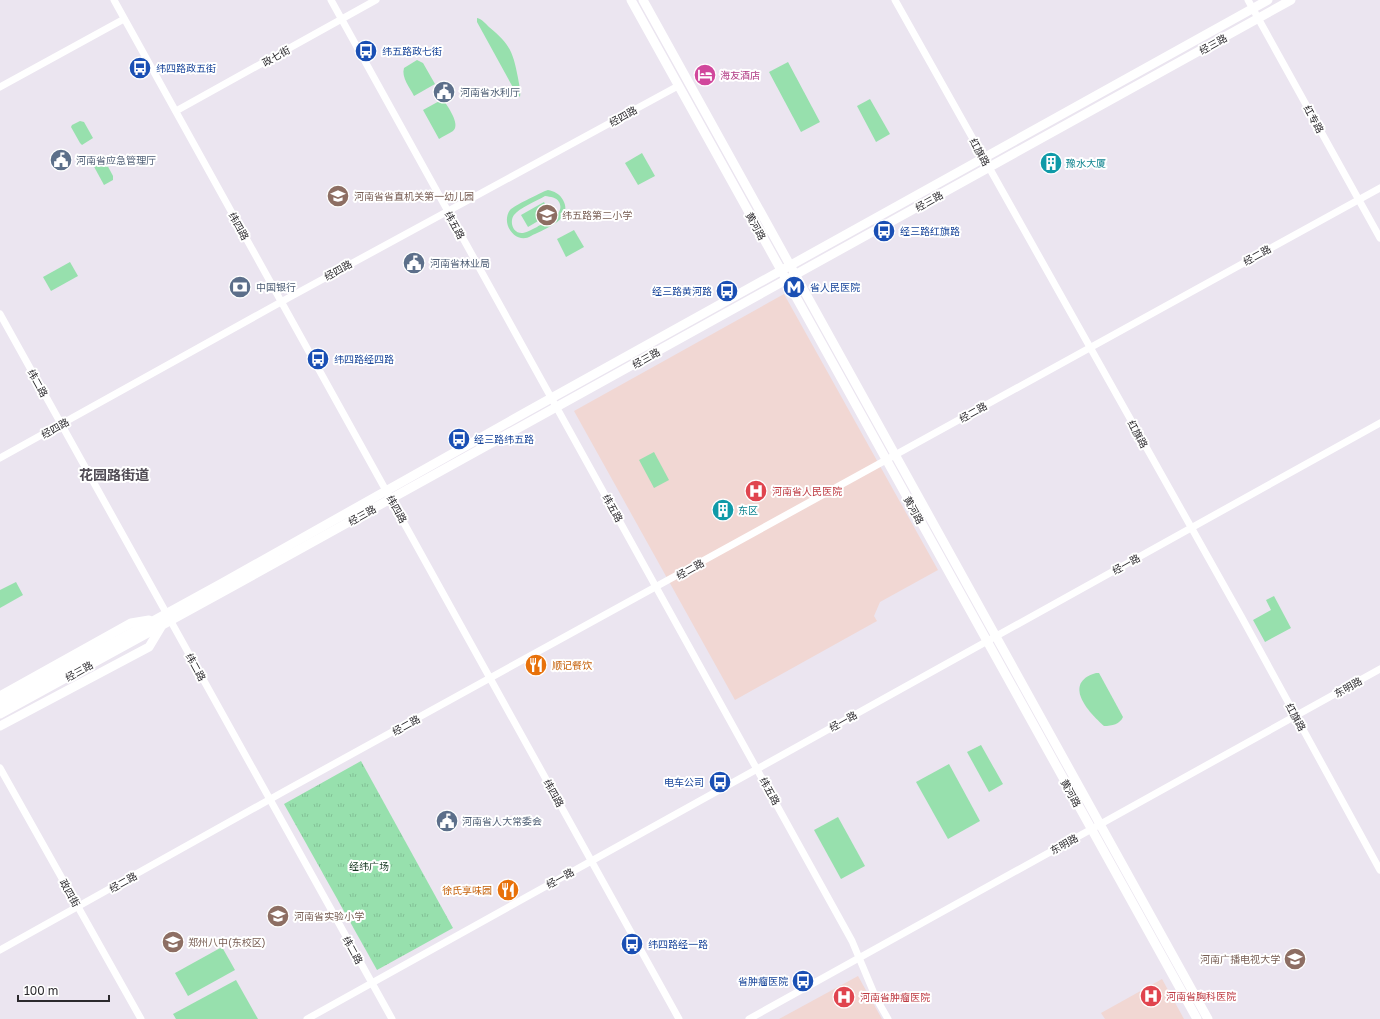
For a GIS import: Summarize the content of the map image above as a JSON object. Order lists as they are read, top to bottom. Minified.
{"streets":{"main road":["经三路","黄河路"],"street":["政七街","经四路","红专路","红旗路","纬五路","纬四路","经二路","纬二路","经一路","东明路","政四街"]},"crossings":[["经三路","红专路"],["经三路","红旗路"],["经三路","纬五路"],["经三路","纬四路"],["经三路","黄河路"],["经三路","纬二路"],["政七街","纬五路"],["政七街","纬四路"],["经四路","纬五路"],["经四路","纬四路"],["经四路","黄河路"],["经四路","纬二路"],["红专路","经二路"],["红旗路","经二路"],["红旗路","经一路"],["红旗路","东明路"],["纬五路","经二路"],["纬五路","经一路"],["纬五路","东明路"],["纬四路","经二路"],["纬四路","经一路"],["黄河路","经二路"],["黄河路","经一路"],["黄河路","东明路"],["经二路","纬二路"],["经二路","政四街"],["纬二路","经一路"]],"districts":["花园路街道"],"parks":["经纬广场"],"places":{"bus stop":["纬五路政七街","纬四路政五街","经三路红旗路","经三路黄河路","纬四路经四路","经三路纬五路","电车公司","纬四路经一路","省肿瘤医院"],"hotel":["海友酒店"],"public building":["河南省水利厅","河南省应急管理厅","河南省林业局","河南省人大常委会"],"building":["豫水大厦","东区"],"school or university":["河南省省直机关第一幼儿园","纬五路第二小学","河南省实验小学","郑州八中(东校区)","河南广播电视大学"],"bank":["中国银行"],"metro station":["省人民医院"],"hospital":["河南省人民医院","河南省胸科医院","河南省肿瘤医院"],"restaurant":["顺记餐饮","徐氏享味园"]},"scale_bar":"100 m"}
